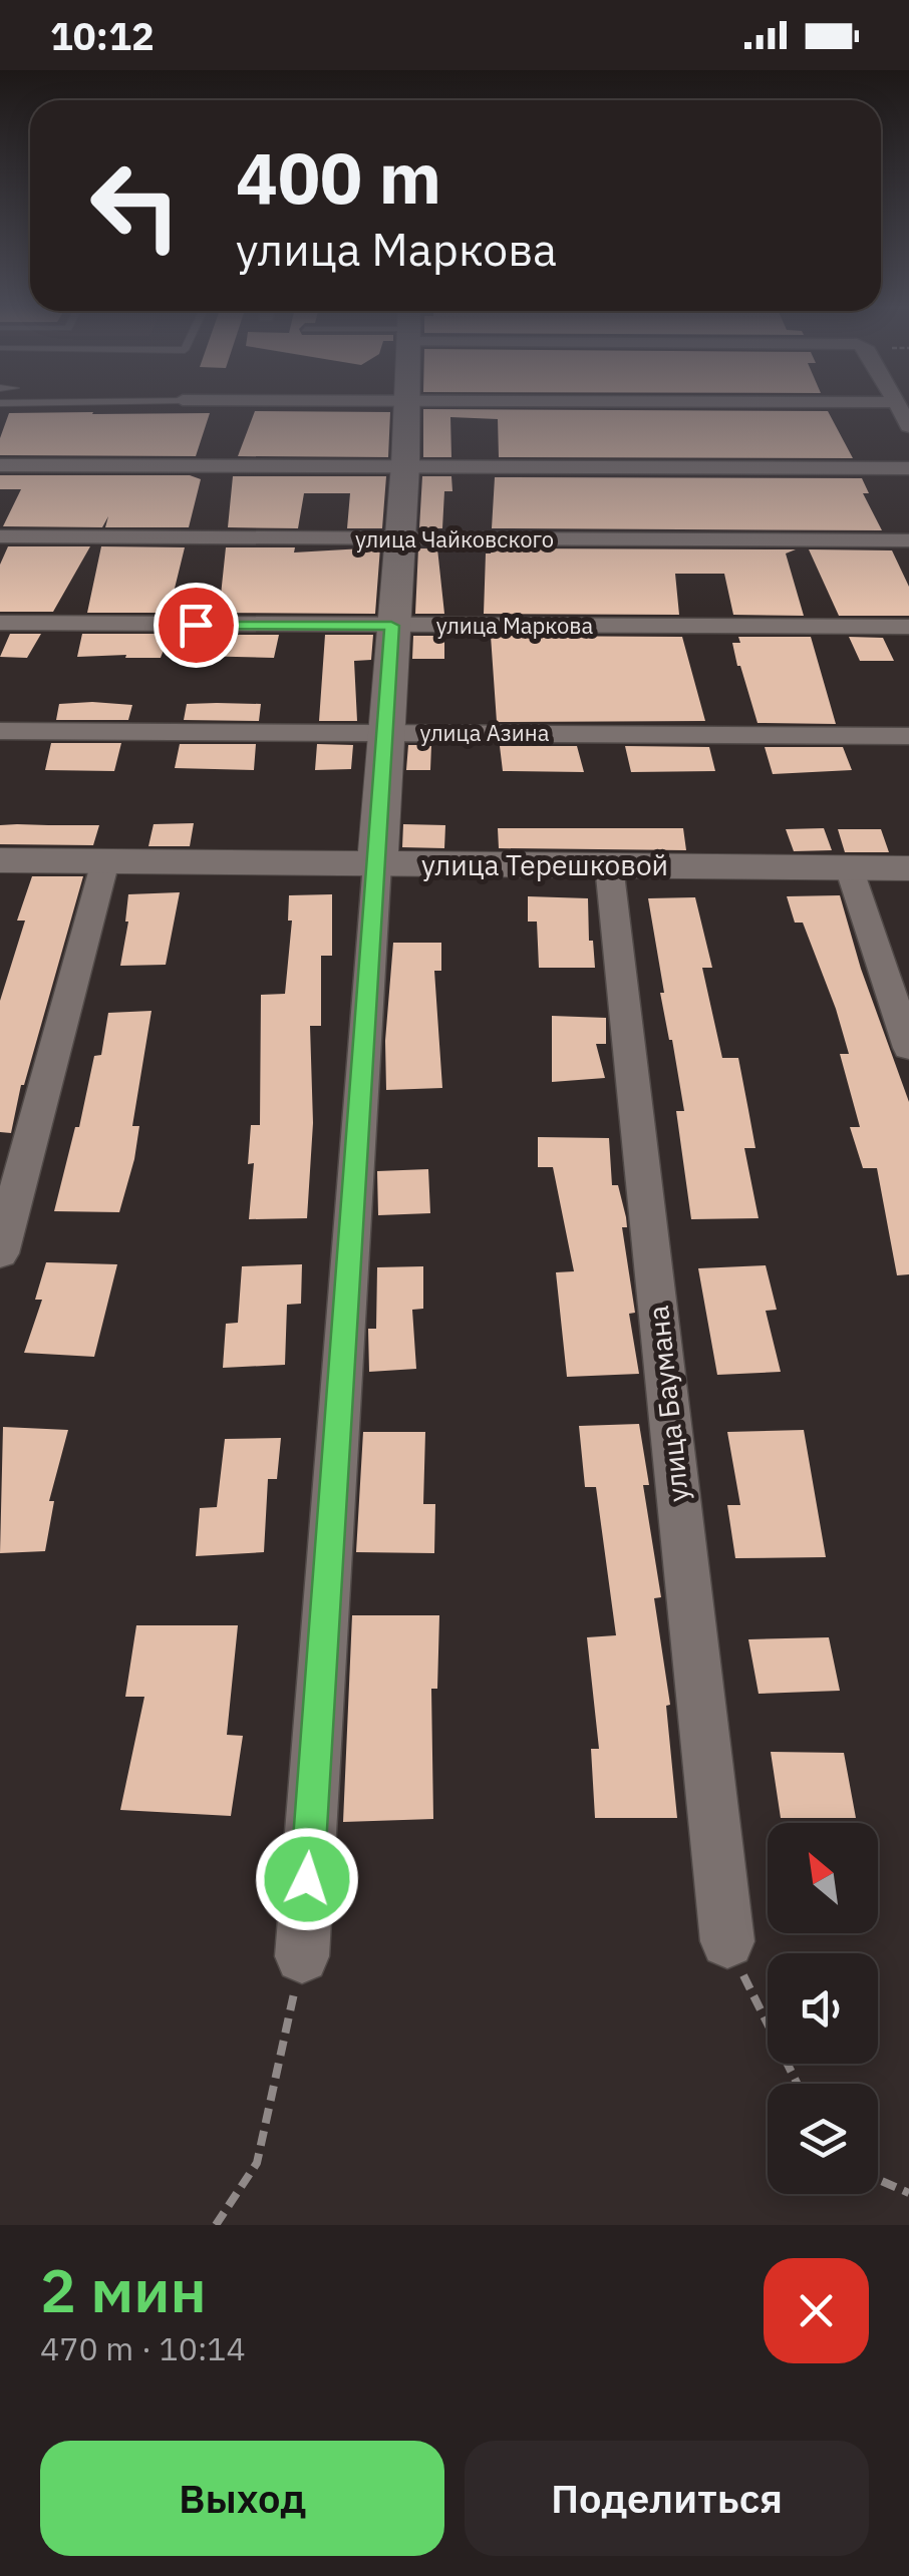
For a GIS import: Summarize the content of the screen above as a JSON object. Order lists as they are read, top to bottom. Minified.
{"streets":{"street":["улица Чайковского","улица Маркова","улица Азина","улица Терешковой","улица Баумана"]},"crossings":[["улица Терешковой","улица Баумана"]],"north":"top left","page":{"status":"10:12","turn":["400 m","улица Маркова"],"heading":["2 мин","470 m · 10:14"],"buttons":["Выход","Поделиться"]}}
